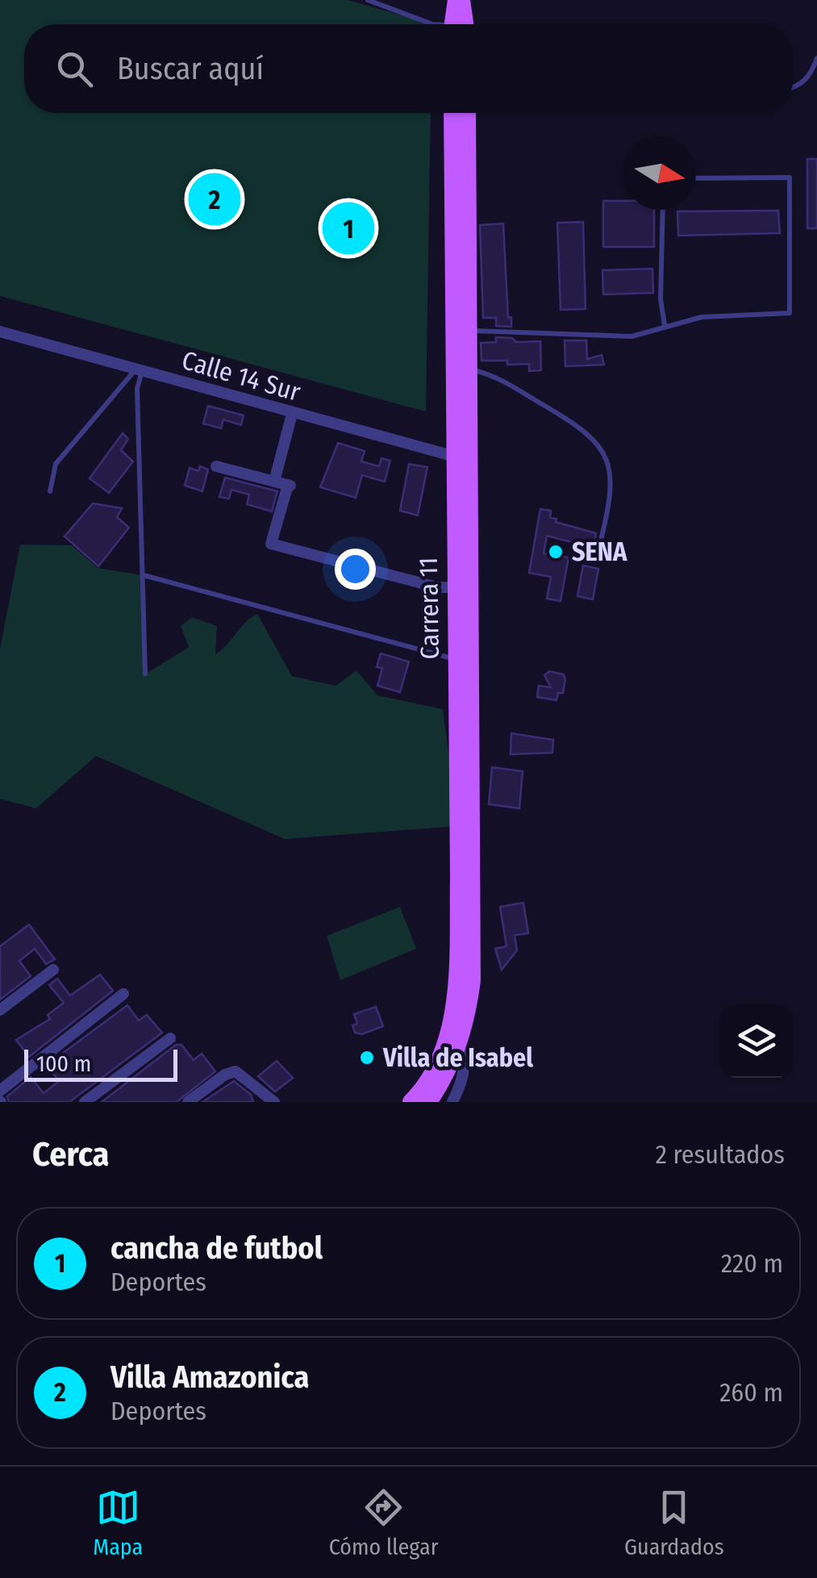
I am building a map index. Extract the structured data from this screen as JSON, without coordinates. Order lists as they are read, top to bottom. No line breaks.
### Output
{"streets":{"main road":["Carrera 11"],"street":["Calle 14 Sur"]},"crossings":[["Calle 14 Sur","Carrera 11"]],"places":["SENA","Villa de Isabel"],"scale_bar":"100 m","north":"right","page":{"search":"Buscar aquí","pins":["2","1"],"scale":"100 m","heading":["Cerca","2 resultados"],"list":[{"mark":"1","name":"cancha de futbol","note":"Deportes","value":"220 m"},{"mark":"2","name":"Villa Amazonica","note":"Deportes","value":"260 m"}],"nav":["Mapa","Cómo llegar","Guardados"]}}
